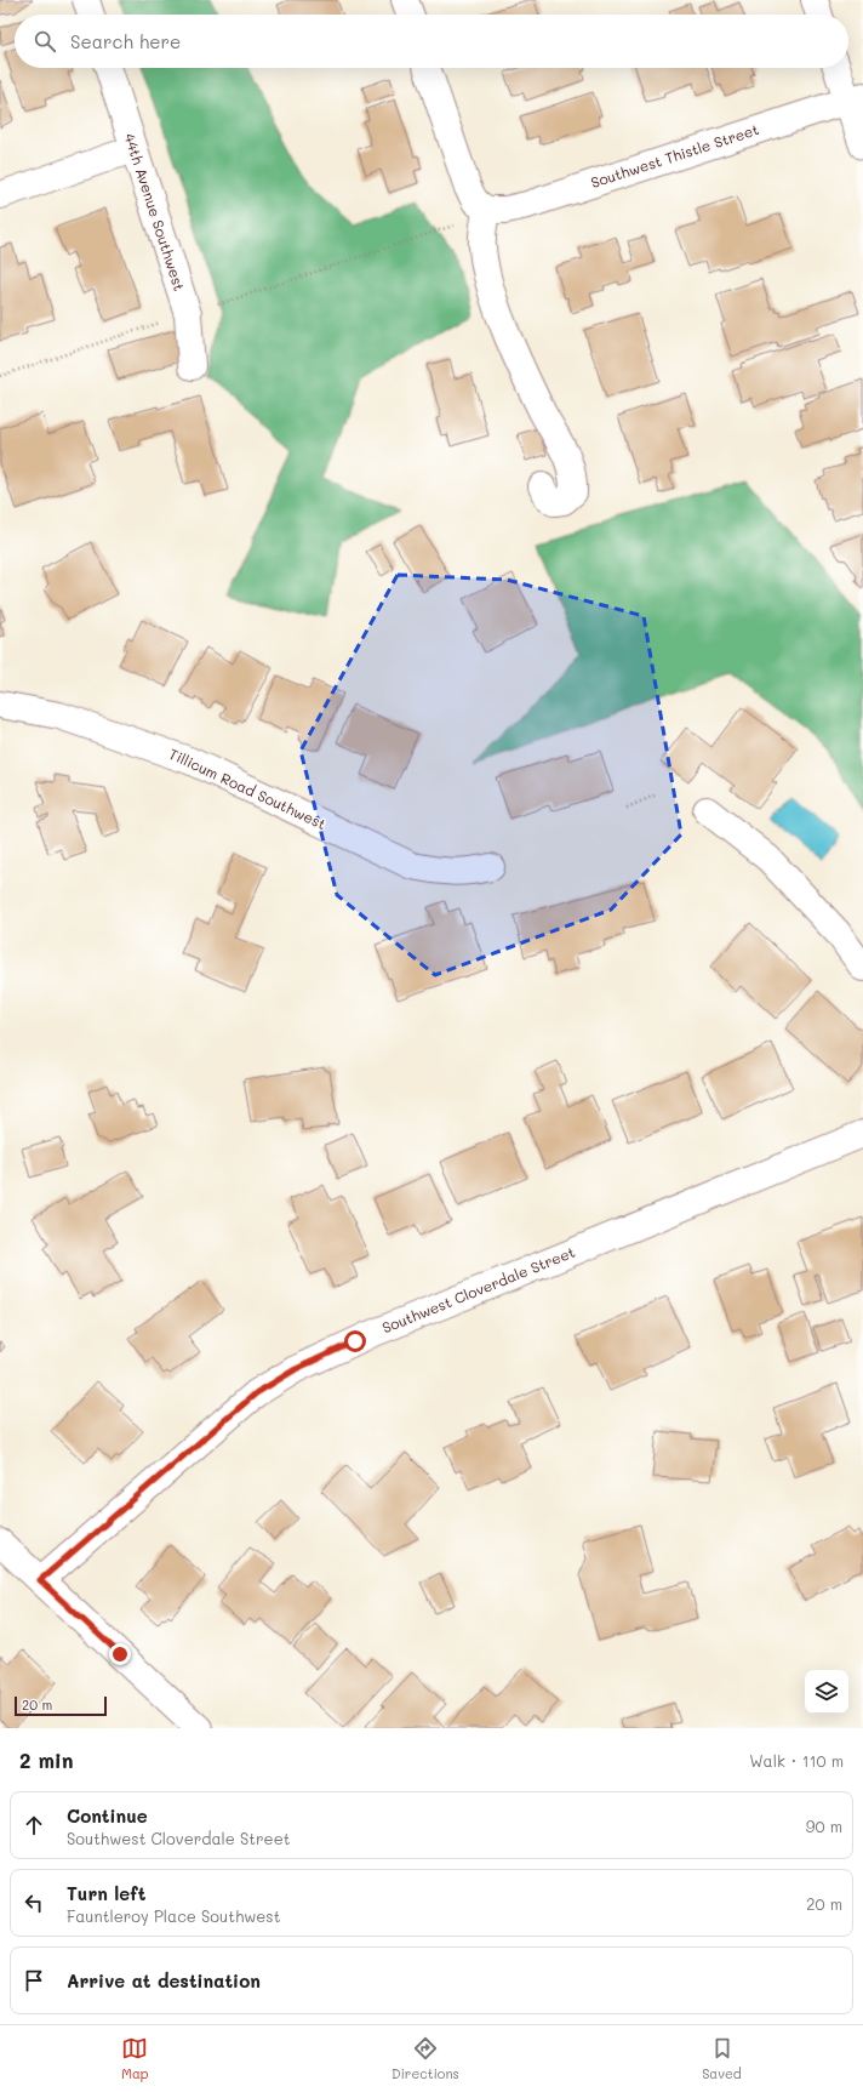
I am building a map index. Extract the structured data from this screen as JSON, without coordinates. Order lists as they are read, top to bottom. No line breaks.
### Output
{"streets":{"street":["Southwest Thistle Street","44th Avenue Southwest","Tillicum Road Southwest","Southwest Cloverdale Street"]},"scale_bar":"20 m","page":{"search":"Search here","scale":"20 m","heading":["2 min","Walk · 110 m"],"list":[["Continue","Southwest Cloverdale Street","90 m"],["Turn left","Fauntleroy Place Southwest","20 m"],"Arrive at destination"],"nav":["Map","Directions","Saved"]}}
